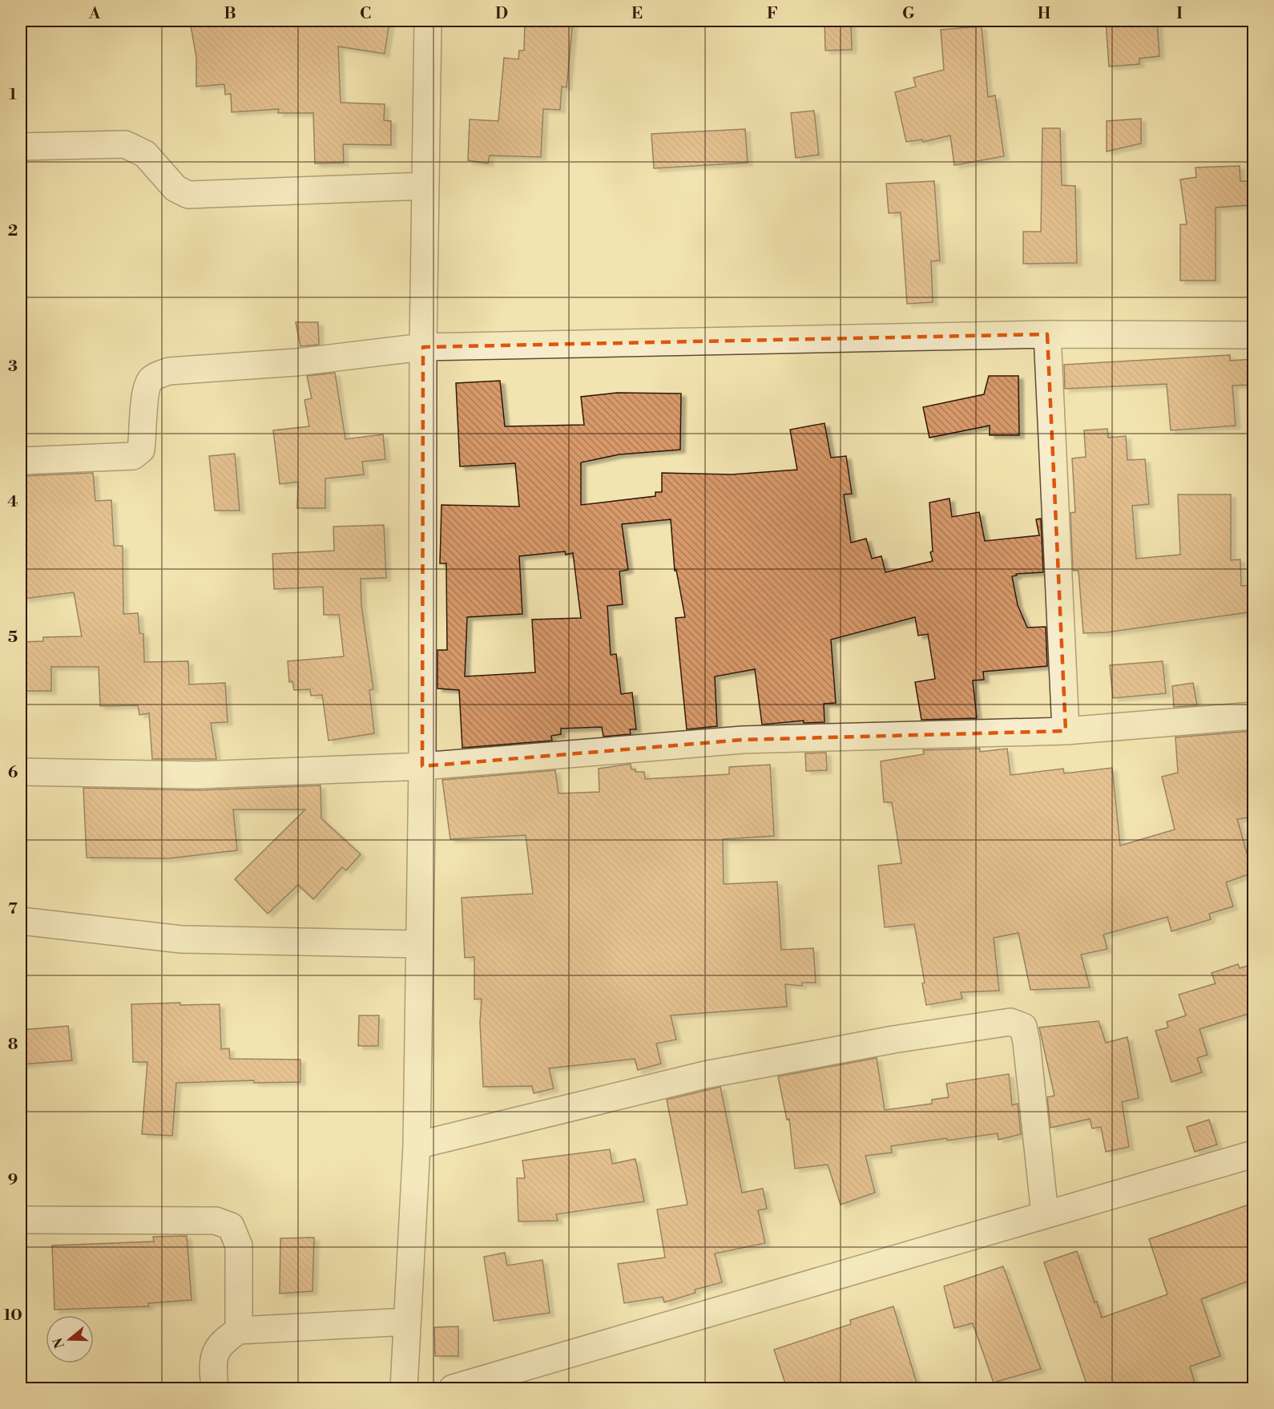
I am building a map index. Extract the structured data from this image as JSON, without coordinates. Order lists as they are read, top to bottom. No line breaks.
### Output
{"north":"left","grid":{"columns":["A","B","C","D","E","F","G","H","I"],"rows":["1","2","3","4","5","6","7","8","9","10"]}}
